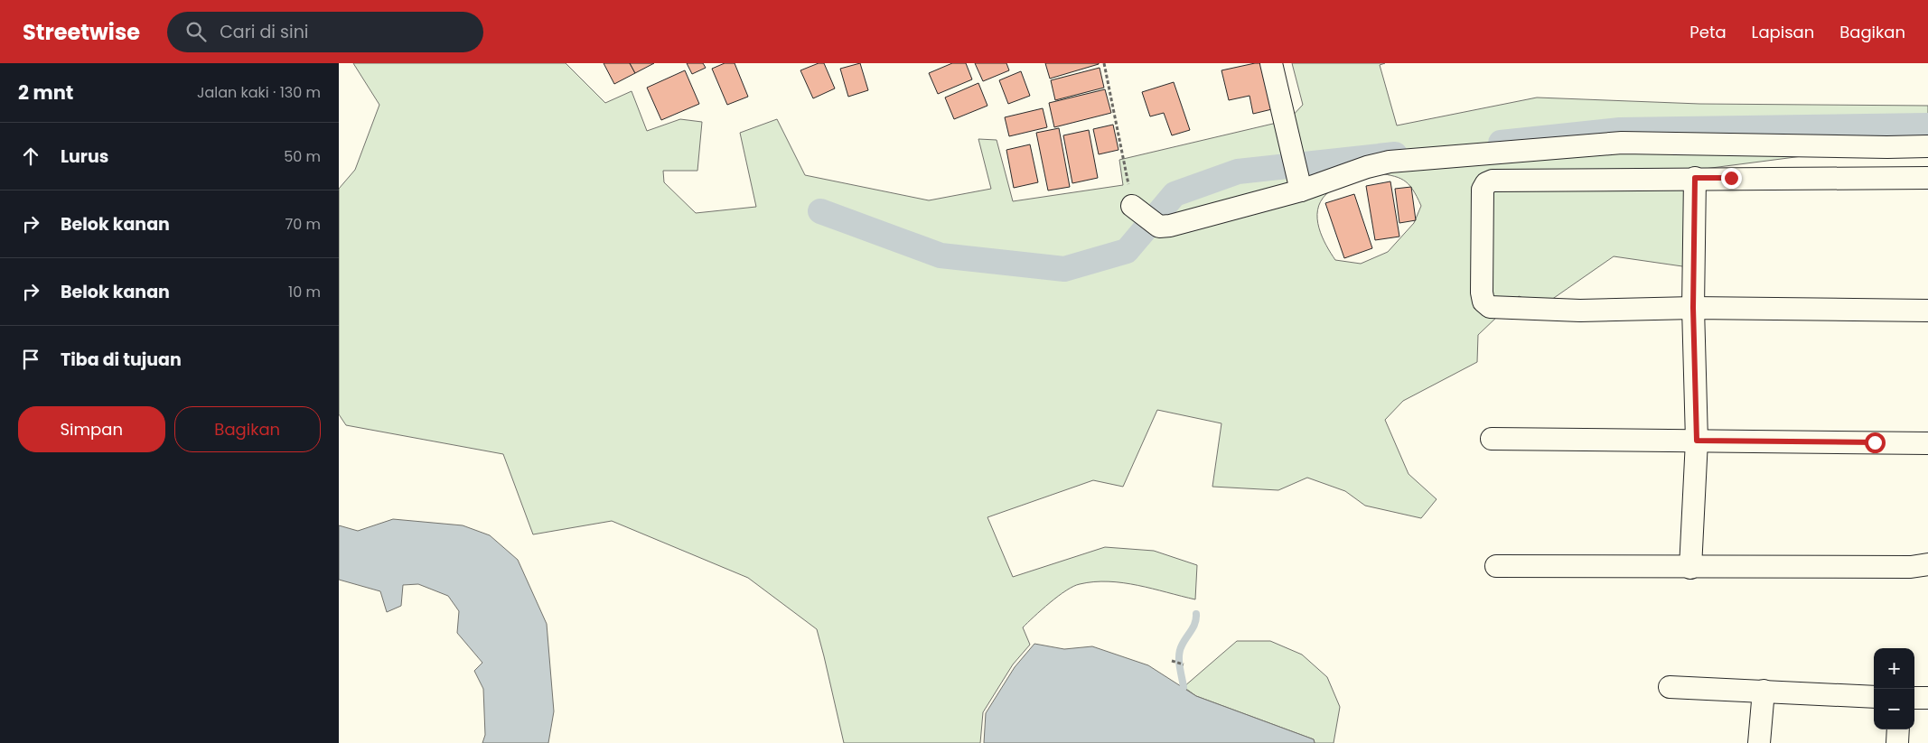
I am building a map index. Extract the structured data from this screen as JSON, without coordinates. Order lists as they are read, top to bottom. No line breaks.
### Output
{"page":{"header":"Streetwise","search":"Cari di sini","nav":["Peta","Lapisan","Bagikan"],"heading":["2 mnt","Jalan kaki · 130 m"],"list":[["Lurus","50 m"],["Belok kanan","70 m"],["Belok kanan","10 m"],"Tiba di tujuan"],"buttons":["Simpan","Bagikan"],"map_buttons":["+","−"]}}
